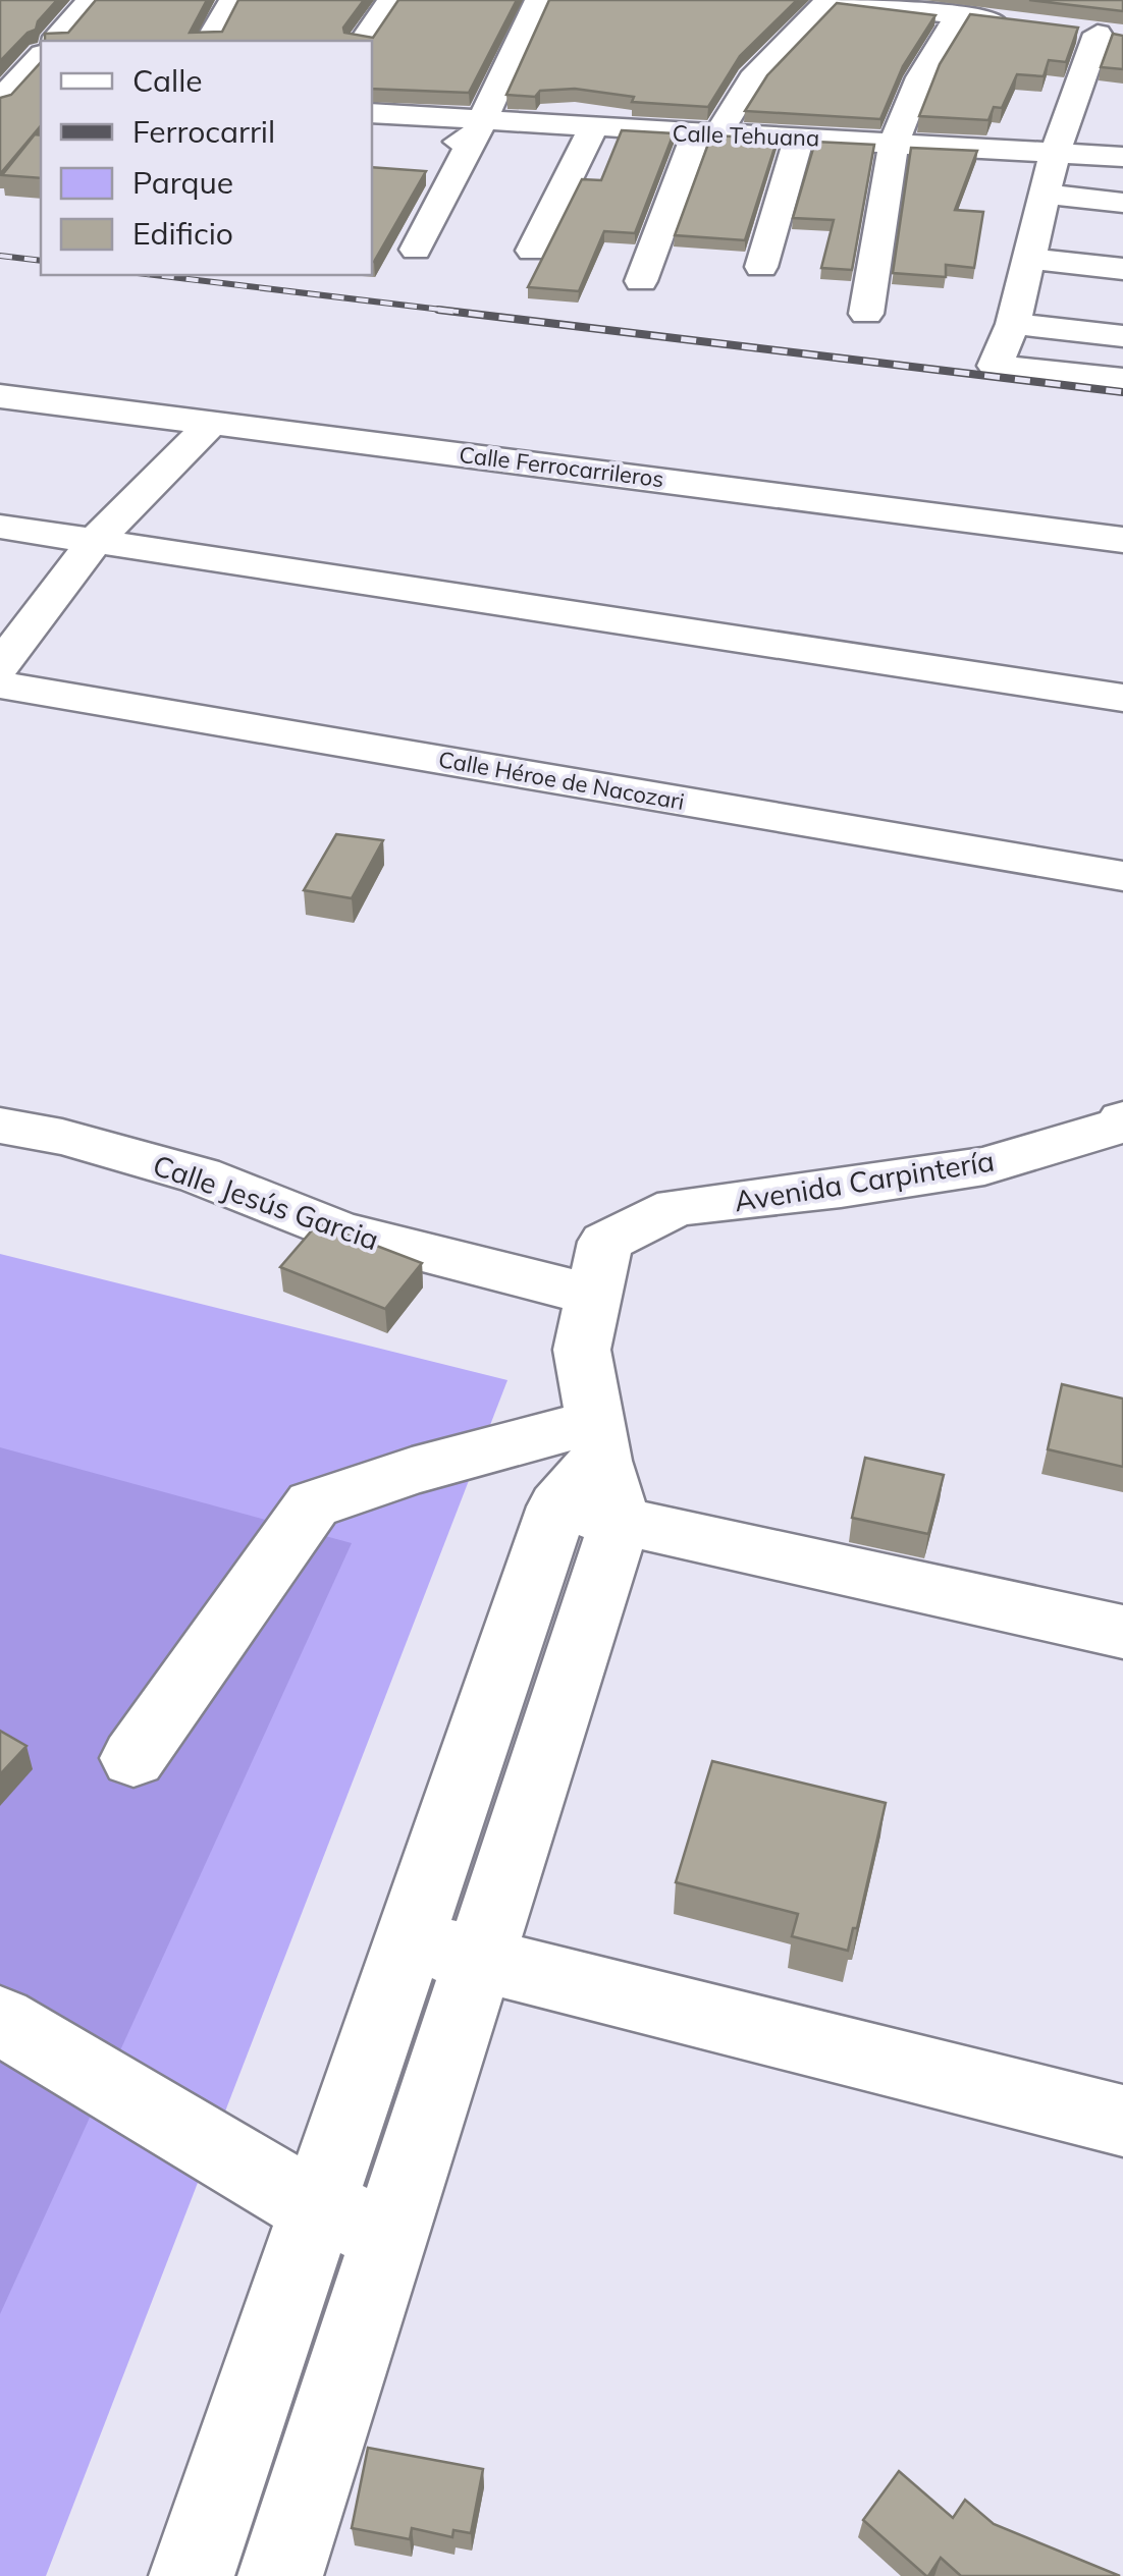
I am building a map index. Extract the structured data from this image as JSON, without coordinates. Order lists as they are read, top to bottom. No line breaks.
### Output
{"streets":{"street":["Calle Tehuana","Calle Ferrocarrileros","Calle Héroe de Nacozari","Avenida Carpintería","Calle Jesús Garcia"]},"crossings":[["Avenida Carpintería","Calle Jesús Garcia"]],"legend":["Calle","Ferrocarril","Parque","Edificio"]}
